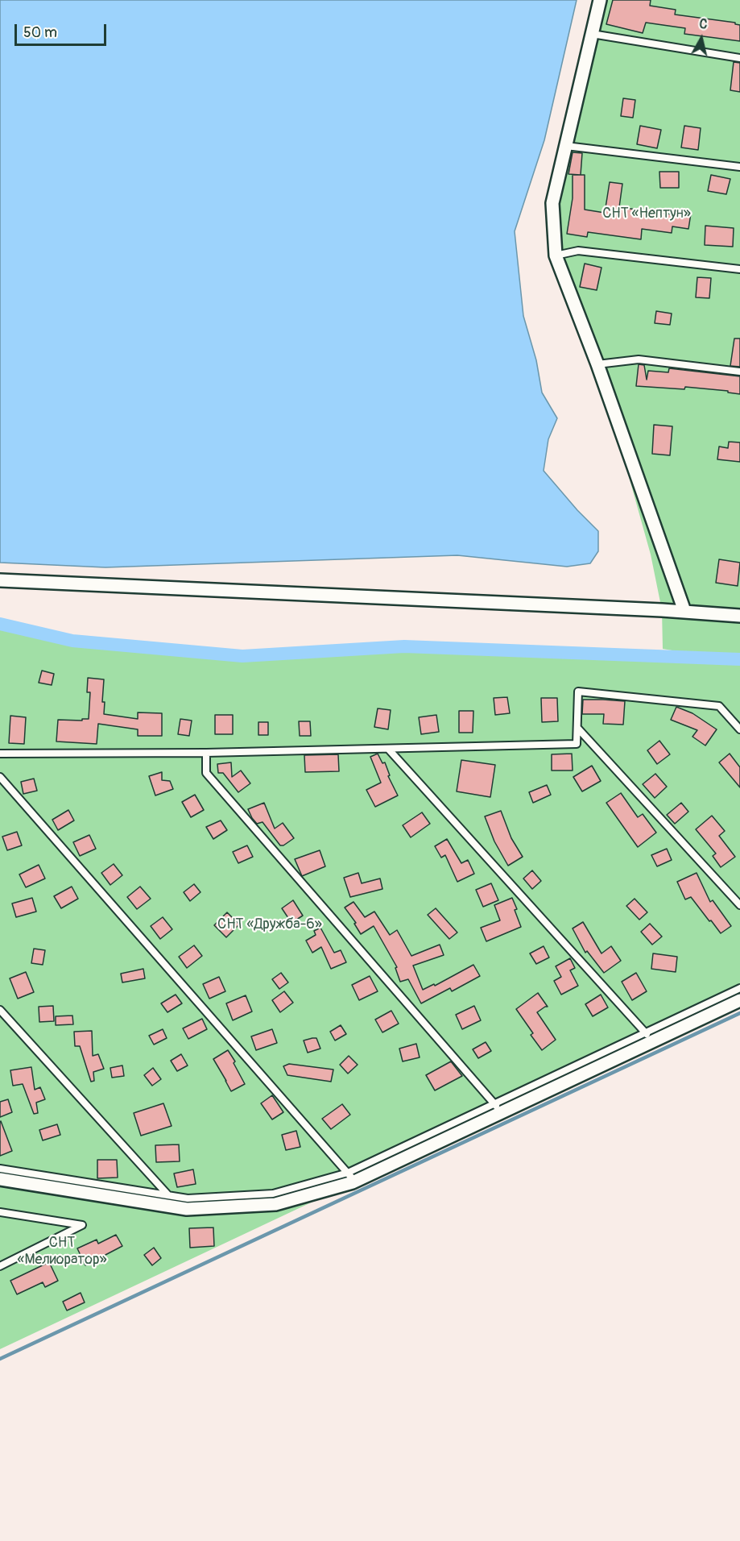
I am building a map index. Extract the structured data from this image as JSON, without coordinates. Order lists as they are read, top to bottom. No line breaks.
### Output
{"parks":["СНТ «Нептун»","СНТ «Дружба-6»","СНТ «Мелиоратор»"],"scale_bar":"50 m","north":"top"}
